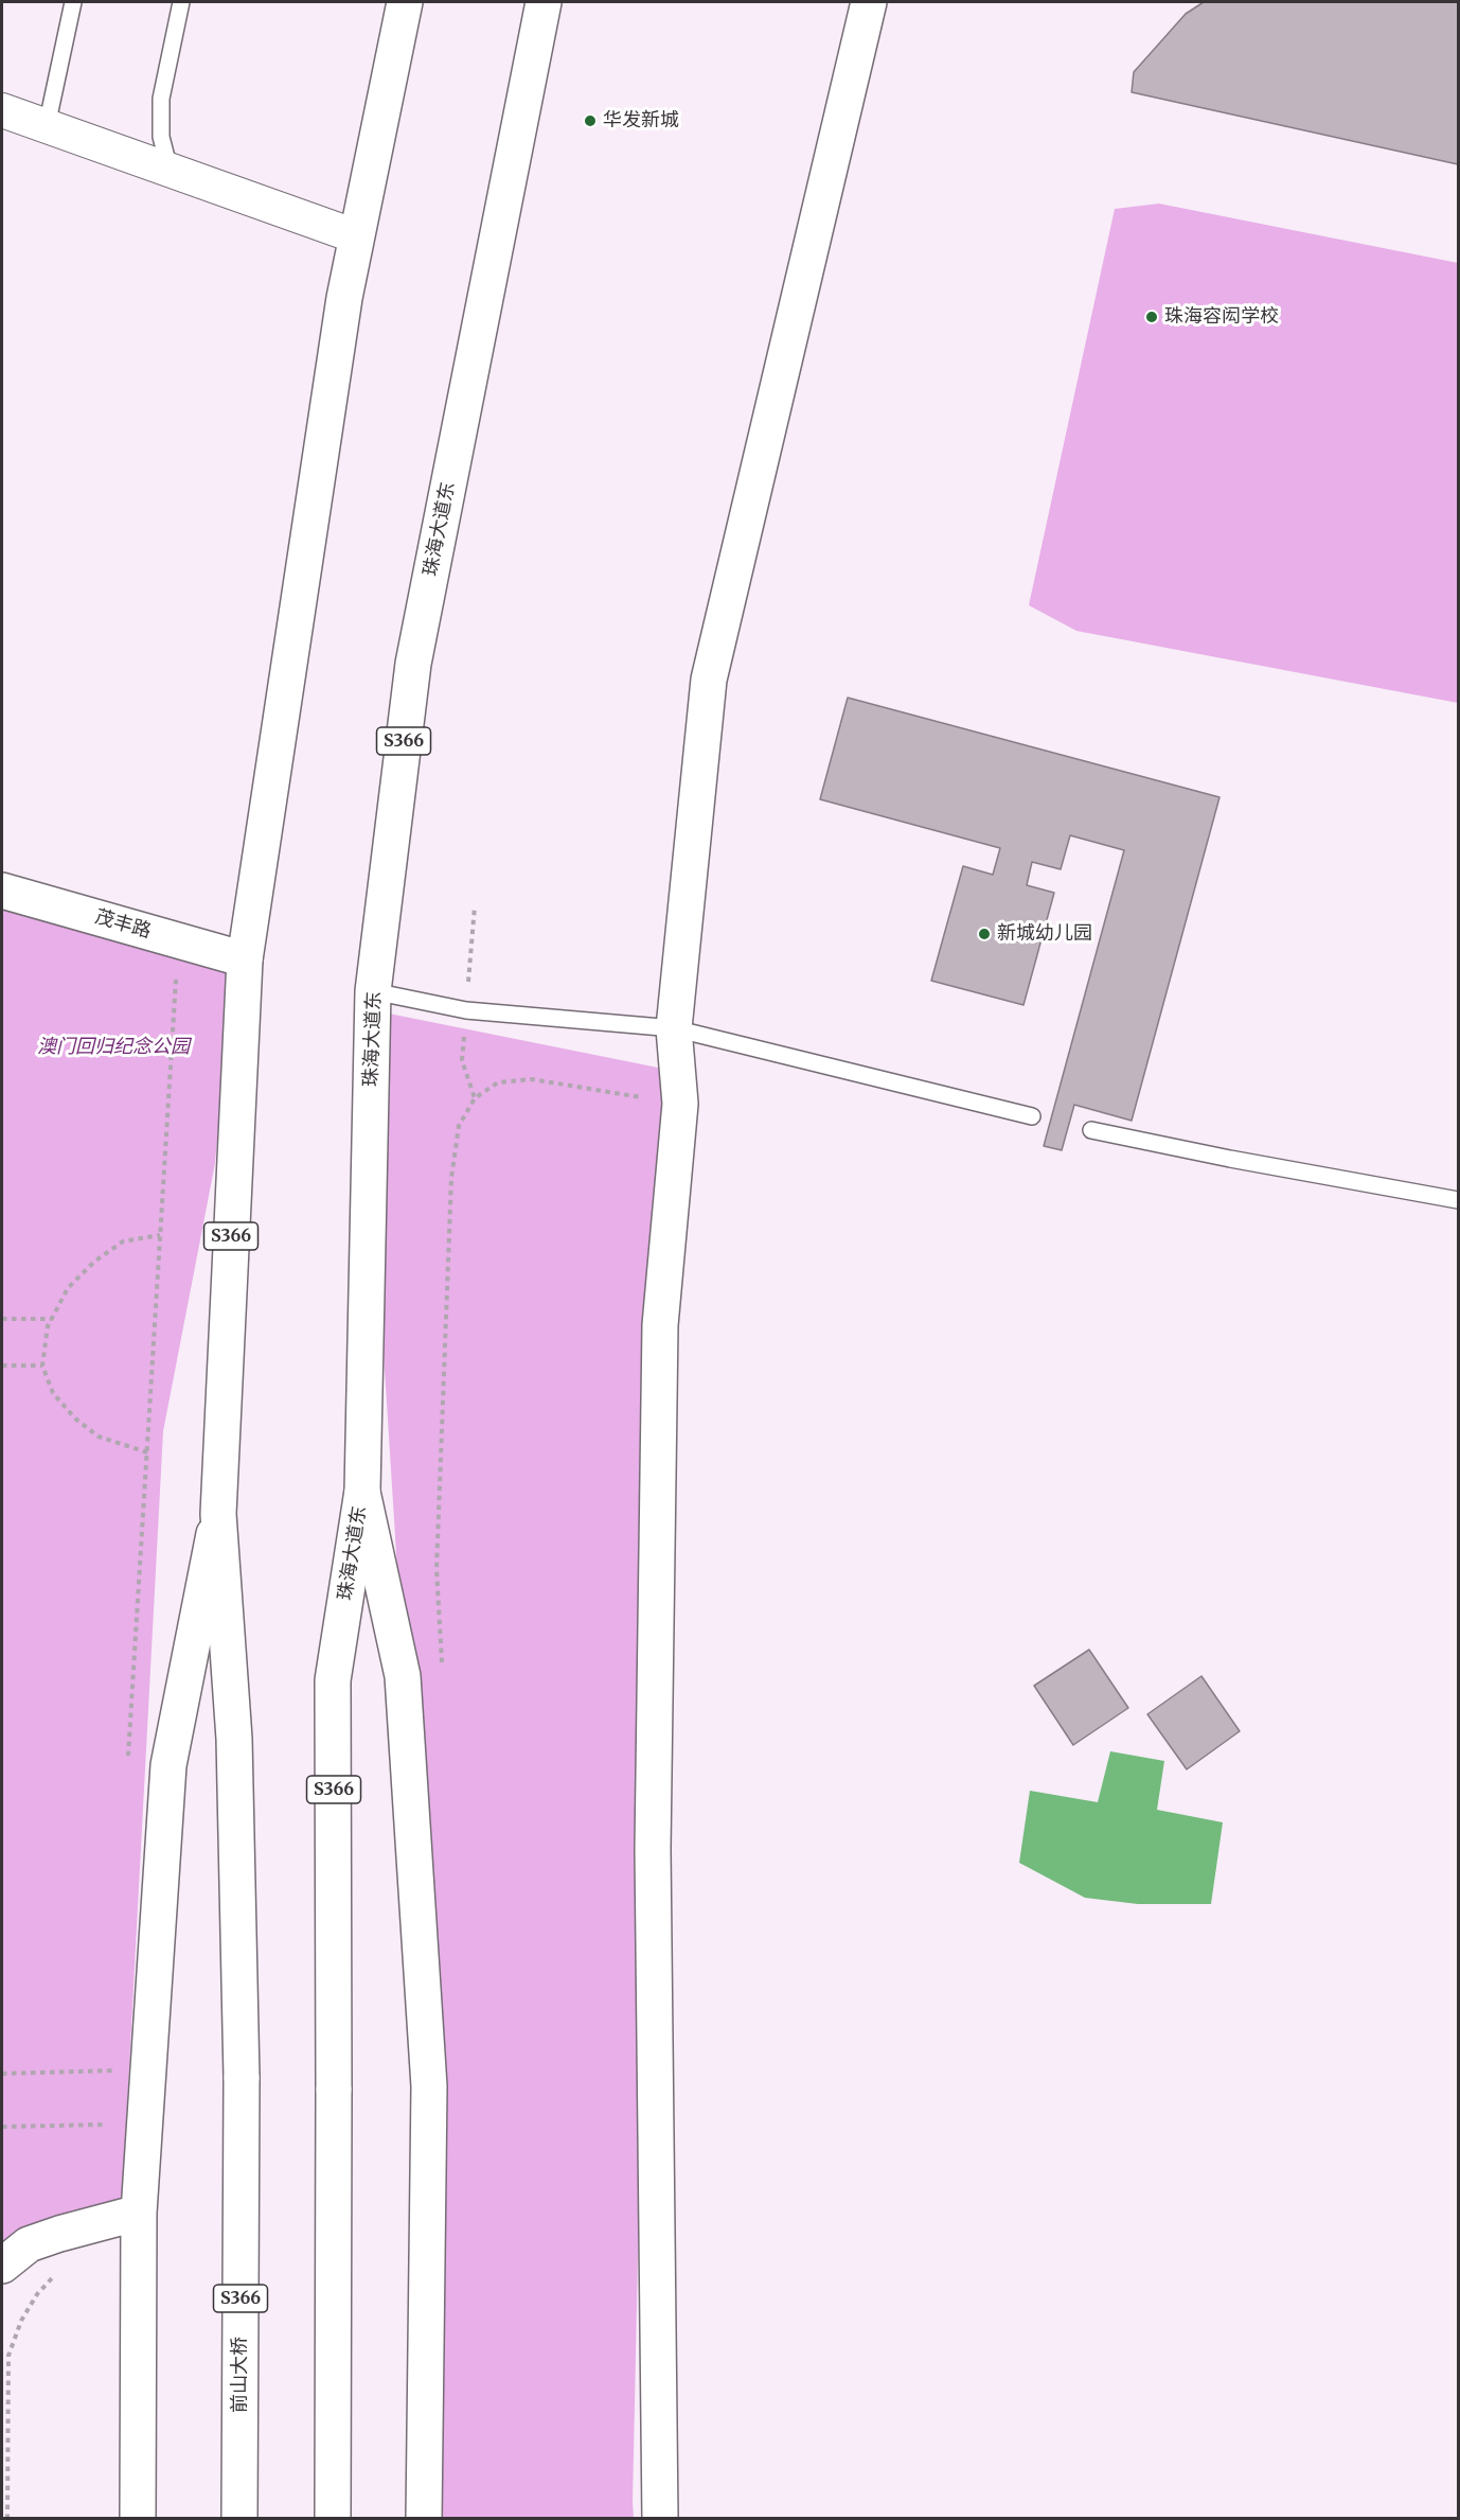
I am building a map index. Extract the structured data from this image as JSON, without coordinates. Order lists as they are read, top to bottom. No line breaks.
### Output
{"streets":{"main road":["珠海大道东","S366","茂丰路","前山大桥"]},"crossings":[["S366","茂丰路"],["S366","前山大桥"]],"parks":["澳门回归纪念公园"],"places":["华发新城","珠海容闳学校","新城幼儿园"]}
